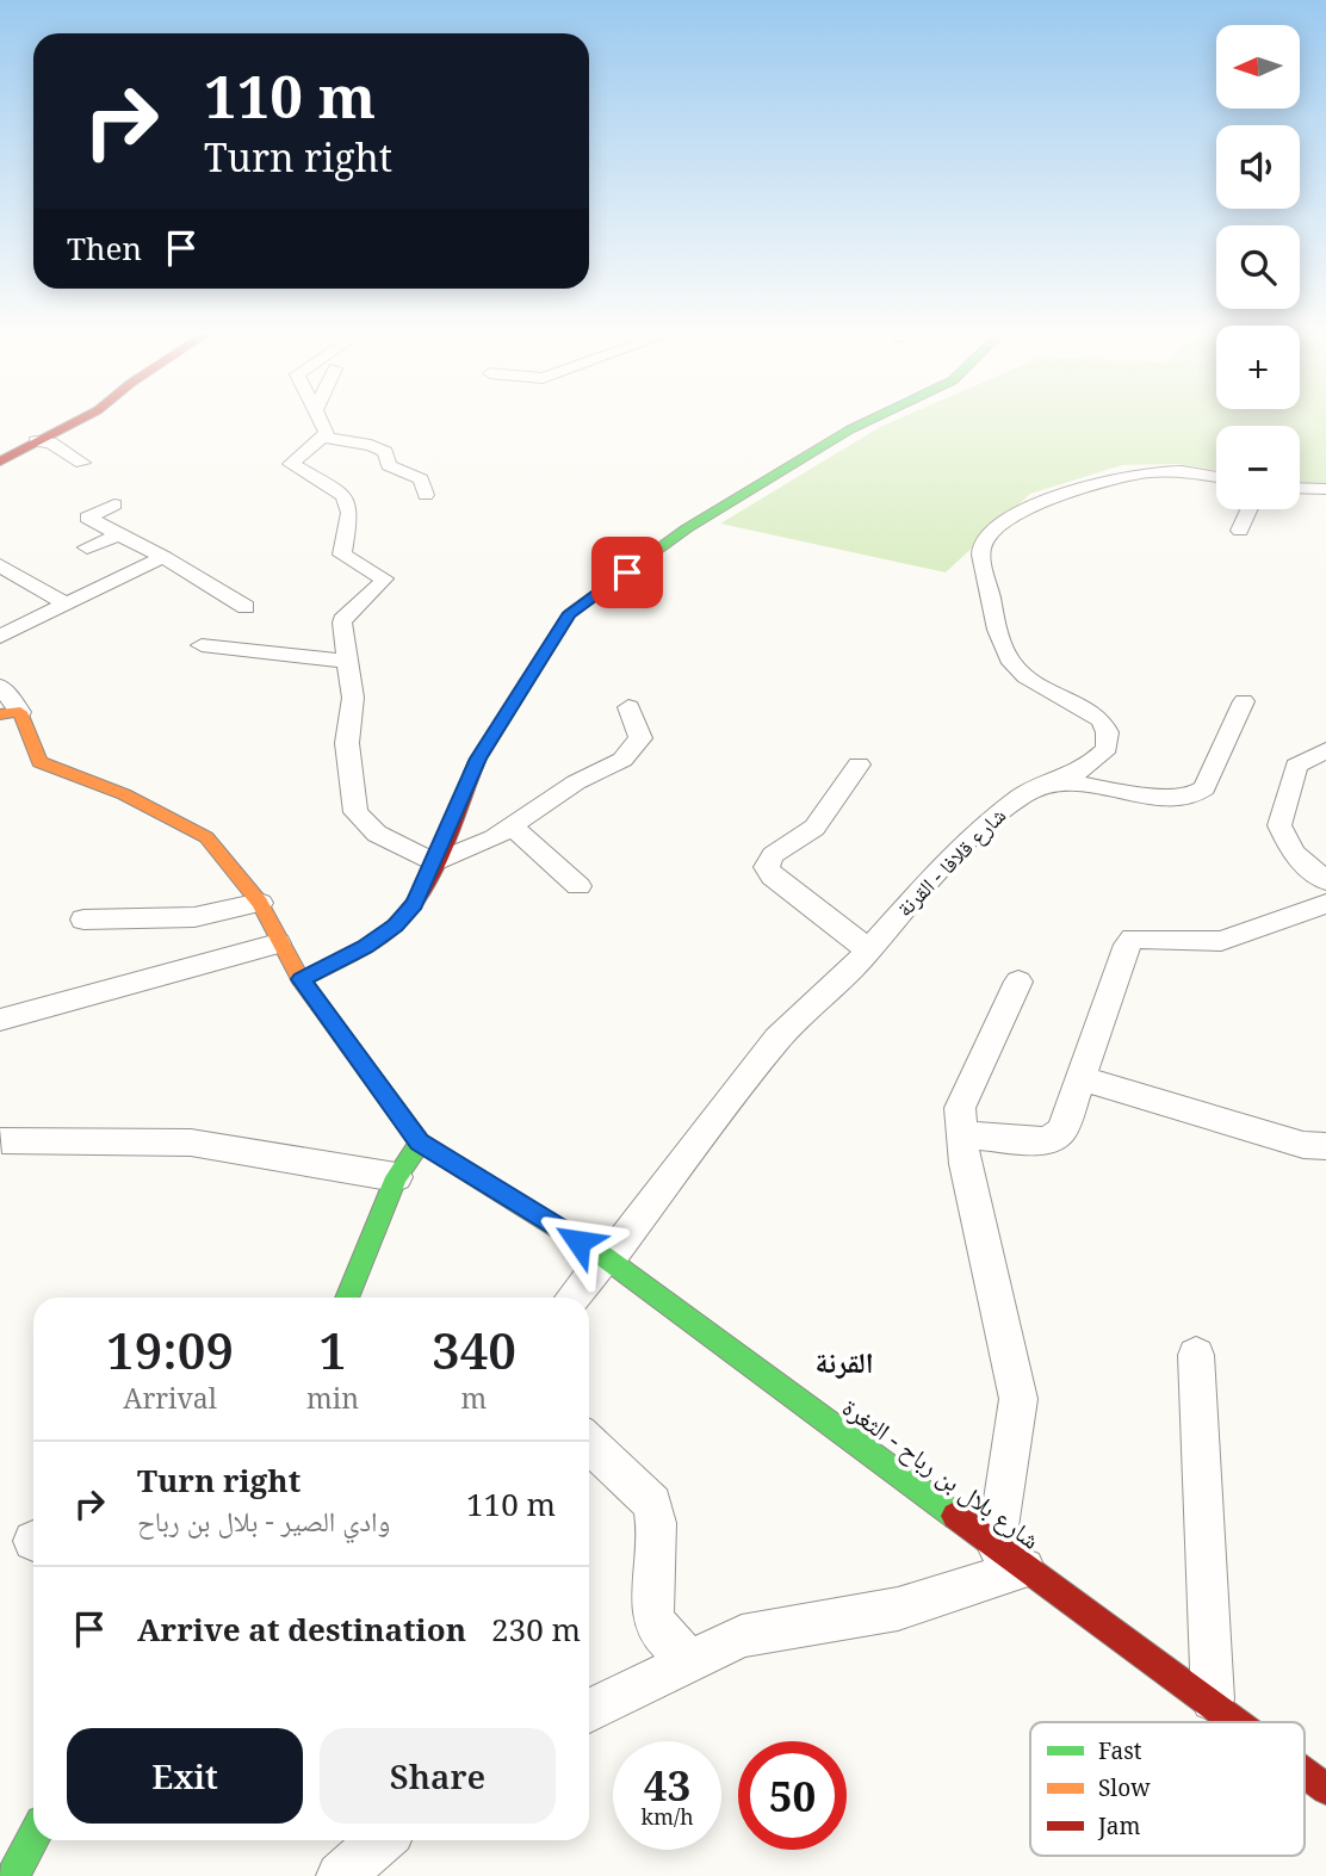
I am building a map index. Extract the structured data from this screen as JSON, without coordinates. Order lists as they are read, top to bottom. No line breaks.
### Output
{"streets":{"street":["شارع قلافا - القرنة","شارع بلال بن رباح - الثغرة"]},"crossings":[["شارع قلافا - القرنة","شارع بلال بن رباح - الثغرة"]],"districts":["القرنة"],"legend":["Fast","Slow","Jam"],"north":"left","page":{"map_buttons":["+","−"],"turn":["110 m","Turn right"],"then":"Then","eta":["19:09","Arrival","1","min","340","m"],"list":[{"name":"Turn right","note":"وادي الصير - بلال بن رباح","value":"110 m"},{"name":"Arrive at destination","value":"230 m"}],"buttons":["Exit","Share"],"speed":"43 km/h","limit":"50"}}
